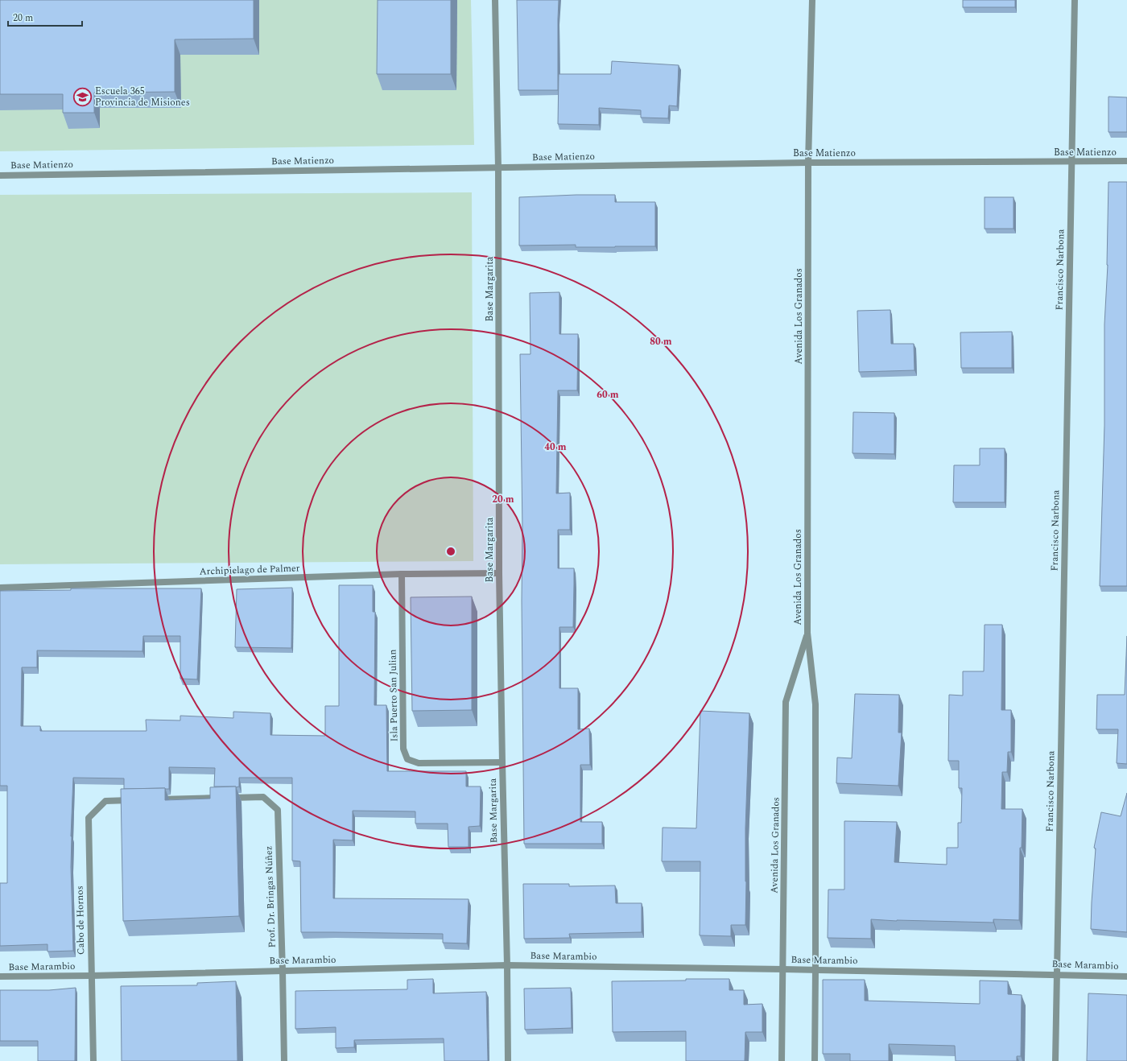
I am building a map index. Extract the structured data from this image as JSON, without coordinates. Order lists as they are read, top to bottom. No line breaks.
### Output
{"streets":{"street":["Base Matienzo","Francisco Narbona","Base Margarita","Avenida Los Granados","Archipielago de Palmer","Isla Puerto San Julian","Prof. Dr. Bringas Núñez","Cabo de Hornos","Base Marambio"]},"crossings":[["Base Matienzo","Francisco Narbona"],["Base Matienzo","Base Margarita"],["Base Matienzo","Avenida Los Granados"],["Francisco Narbona","Base Marambio"],["Base Margarita","Archipielago de Palmer"],["Base Margarita","Isla Puerto San Julian"],["Base Margarita","Base Marambio"],["Avenida Los Granados","Base Marambio"],["Archipielago de Palmer","Isla Puerto San Julian"],["Prof. Dr. Bringas Núñez","Base Marambio"],["Cabo de Hornos","Base Marambio"]],"places":{"school or university":["Escuela 365 Provincia de Misiones"]},"scale_bar":"20 m","rings":["80 m","60 m","40 m","20 m"]}
